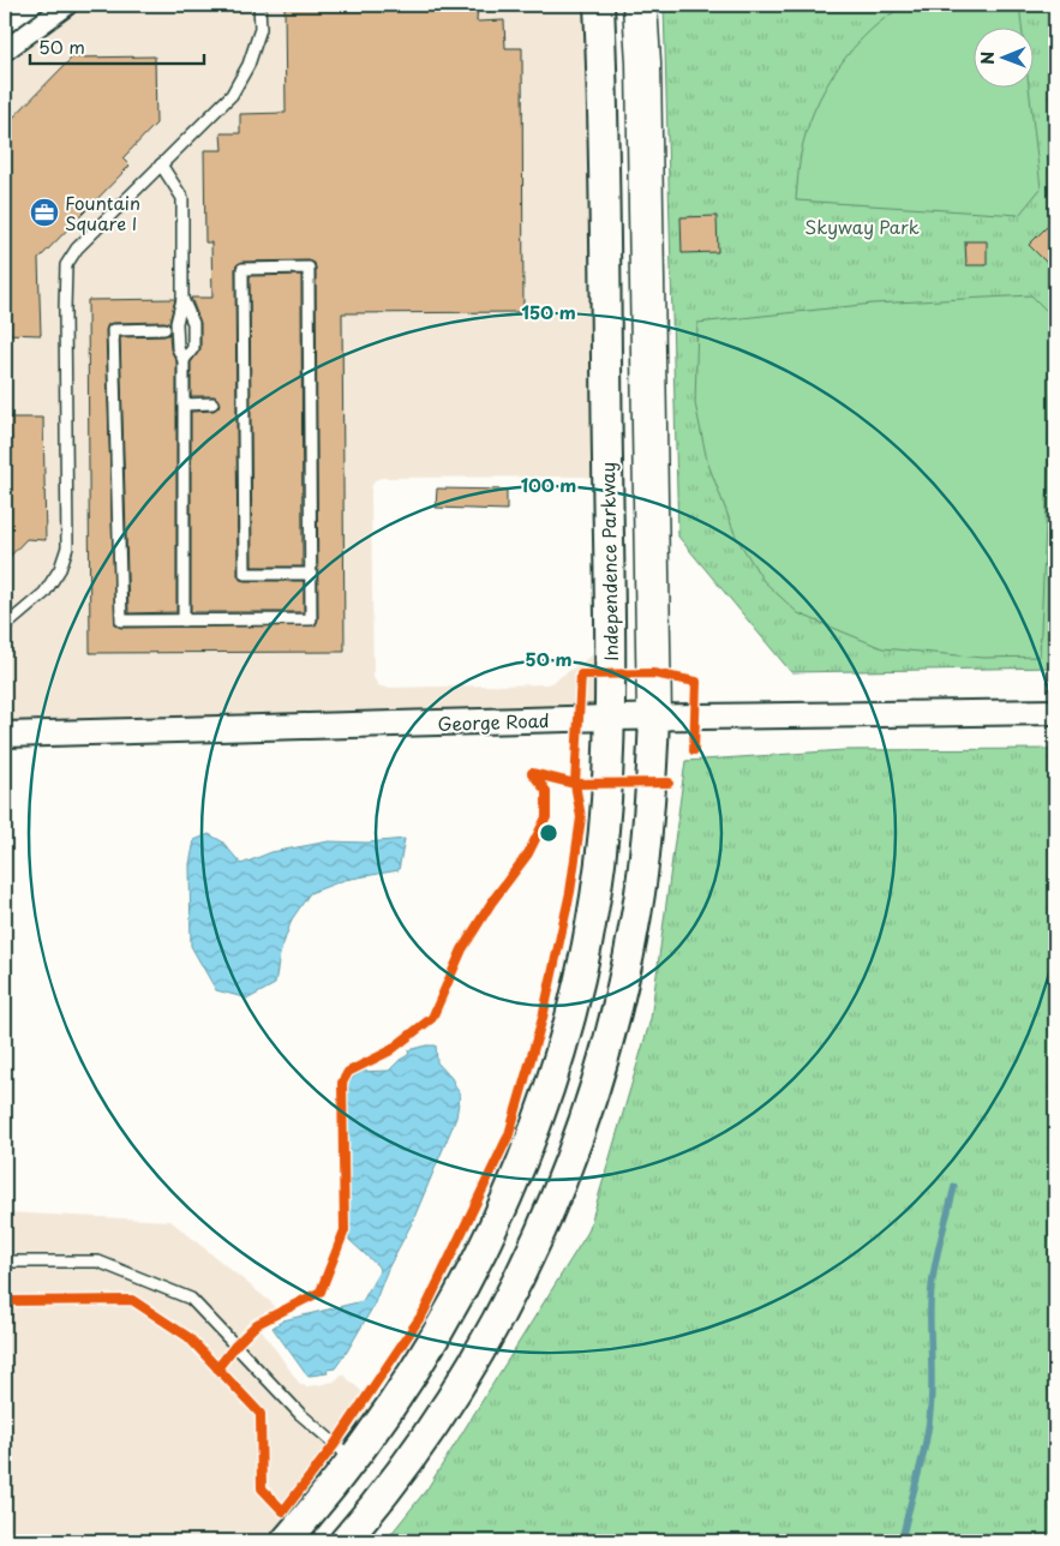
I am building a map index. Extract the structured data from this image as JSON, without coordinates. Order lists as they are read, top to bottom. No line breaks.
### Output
{"streets":{"main road":["Independence Parkway"],"street":["George Road"]},"crossings":[["Independence Parkway","George Road"]],"parks":["Skyway Park"],"places":{"office":["Fountain Square I"]},"scale_bar":"50 m","north":"left","rings":["150 m","100 m","50 m"]}
